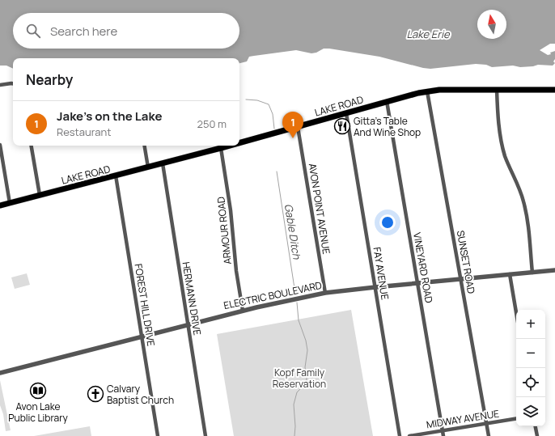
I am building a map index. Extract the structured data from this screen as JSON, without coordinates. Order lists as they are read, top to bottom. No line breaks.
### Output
{"streets":{"main road":["LAKE ROAD"],"street":["AVON POINT AVENUE","ARMOUR ROAD","SUNSET ROAD","VINEYARD ROAD","FAY AVENUE","ELECTRIC BOULEVARD","HERMANN DRIVE","FOREST HILL DRIVE","MIDWAY AVENUE"]},"crossings":[["LAKE ROAD","AVON POINT AVENUE"],["LAKE ROAD","ARMOUR ROAD"],["LAKE ROAD","SUNSET ROAD"],["LAKE ROAD","VINEYARD ROAD"],["LAKE ROAD","FAY AVENUE"],["LAKE ROAD","HERMANN DRIVE"],["LAKE ROAD","FOREST HILL DRIVE"],["AVON POINT AVENUE","ELECTRIC BOULEVARD"],["ARMOUR ROAD","ELECTRIC BOULEVARD"],["SUNSET ROAD","ELECTRIC BOULEVARD"],["SUNSET ROAD","MIDWAY AVENUE"],["VINEYARD ROAD","ELECTRIC BOULEVARD"],["VINEYARD ROAD","MIDWAY AVENUE"],["FAY AVENUE","ELECTRIC BOULEVARD"],["ELECTRIC BOULEVARD","HERMANN DRIVE"],["ELECTRIC BOULEVARD","FOREST HILL DRIVE"]],"water":["Lake Erie","Gable Ditch"],"parks":["Kopf Family Reservation"],"places":{"restaurant":["Gitta's Table And Wine Shop"],"library":["Avon Lake Public Library"],"church":["Calvary Baptist Church"]},"north":"top","page":{"search":"Search here","heading":"Nearby","list":[{"mark":"1","name":"Jake's on the Lake","note":"Restaurant","value":"250 m"}],"pins":"1","map_buttons":["+","−"]}}
